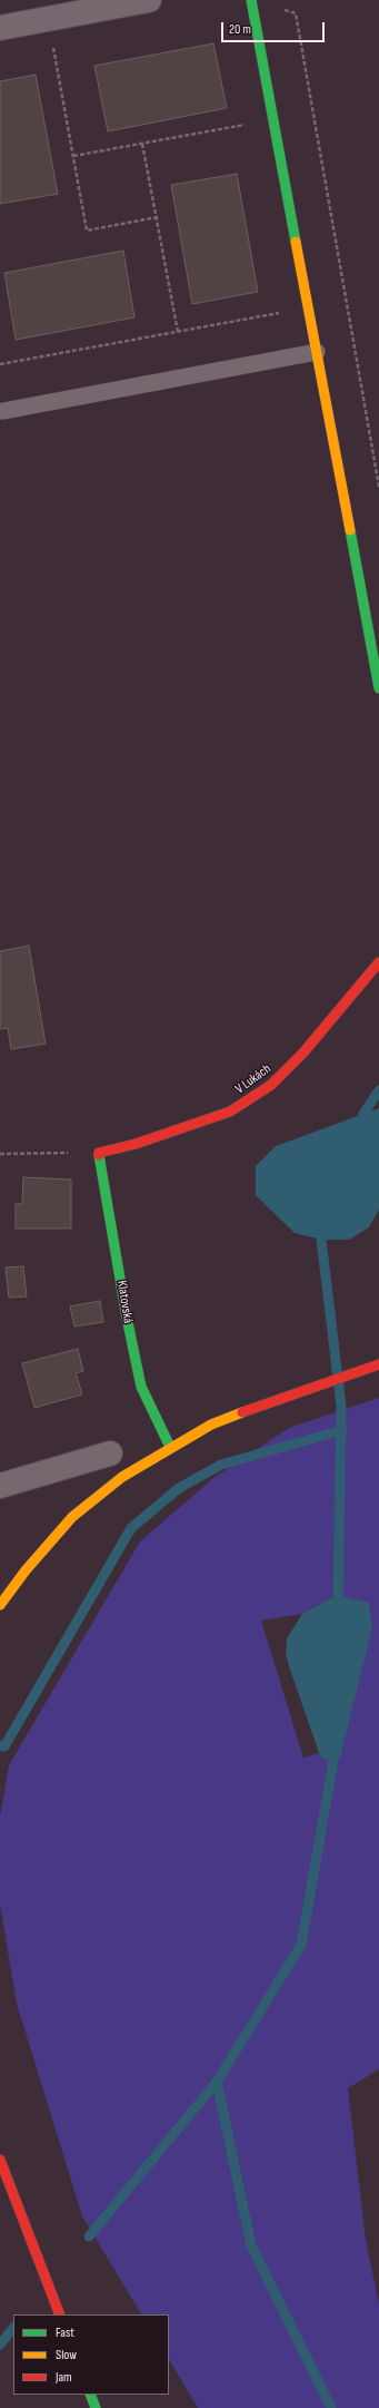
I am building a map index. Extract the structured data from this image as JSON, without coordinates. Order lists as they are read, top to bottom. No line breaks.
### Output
{"streets":{"street":["V Lukách","Klatovská"]},"crossings":[["V Lukách","Klatovská"]],"legend":["Fast","Slow","Jam"],"scale_bar":"20 m"}
